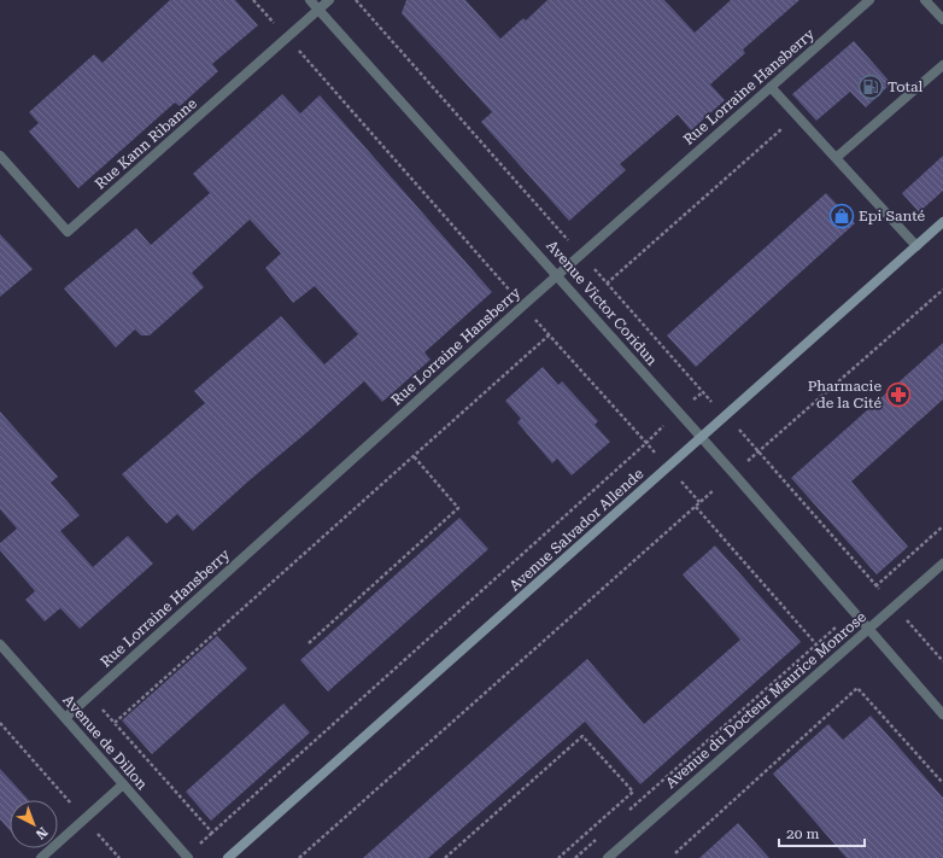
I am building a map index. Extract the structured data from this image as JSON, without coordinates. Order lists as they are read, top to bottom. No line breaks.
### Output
{"streets":{"main road":["Avenue Salvador Allende"],"street":["Rue Lorraine Hansberry","Rue Kann Ribanne","Avenue Victor Coridun","Avenue du Docteur Maurice Monrose","Avenue de Dillon"]},"crossings":[["Rue Lorraine Hansberry","Avenue Victor Coridun"],["Rue Lorraine Hansberry","Avenue de Dillon"],["Rue Kann Ribanne","Avenue Victor Coridun"],["Avenue Victor Coridun","Avenue Salvador Allende"],["Avenue Victor Coridun","Avenue du Docteur Maurice Monrose"]],"places":{"fuel station":["Total"],"shop":["Epi Santé"],"pharmacy":["Pharmacie de la Cité"]},"scale_bar":"20 m","north":"bottom right"}
